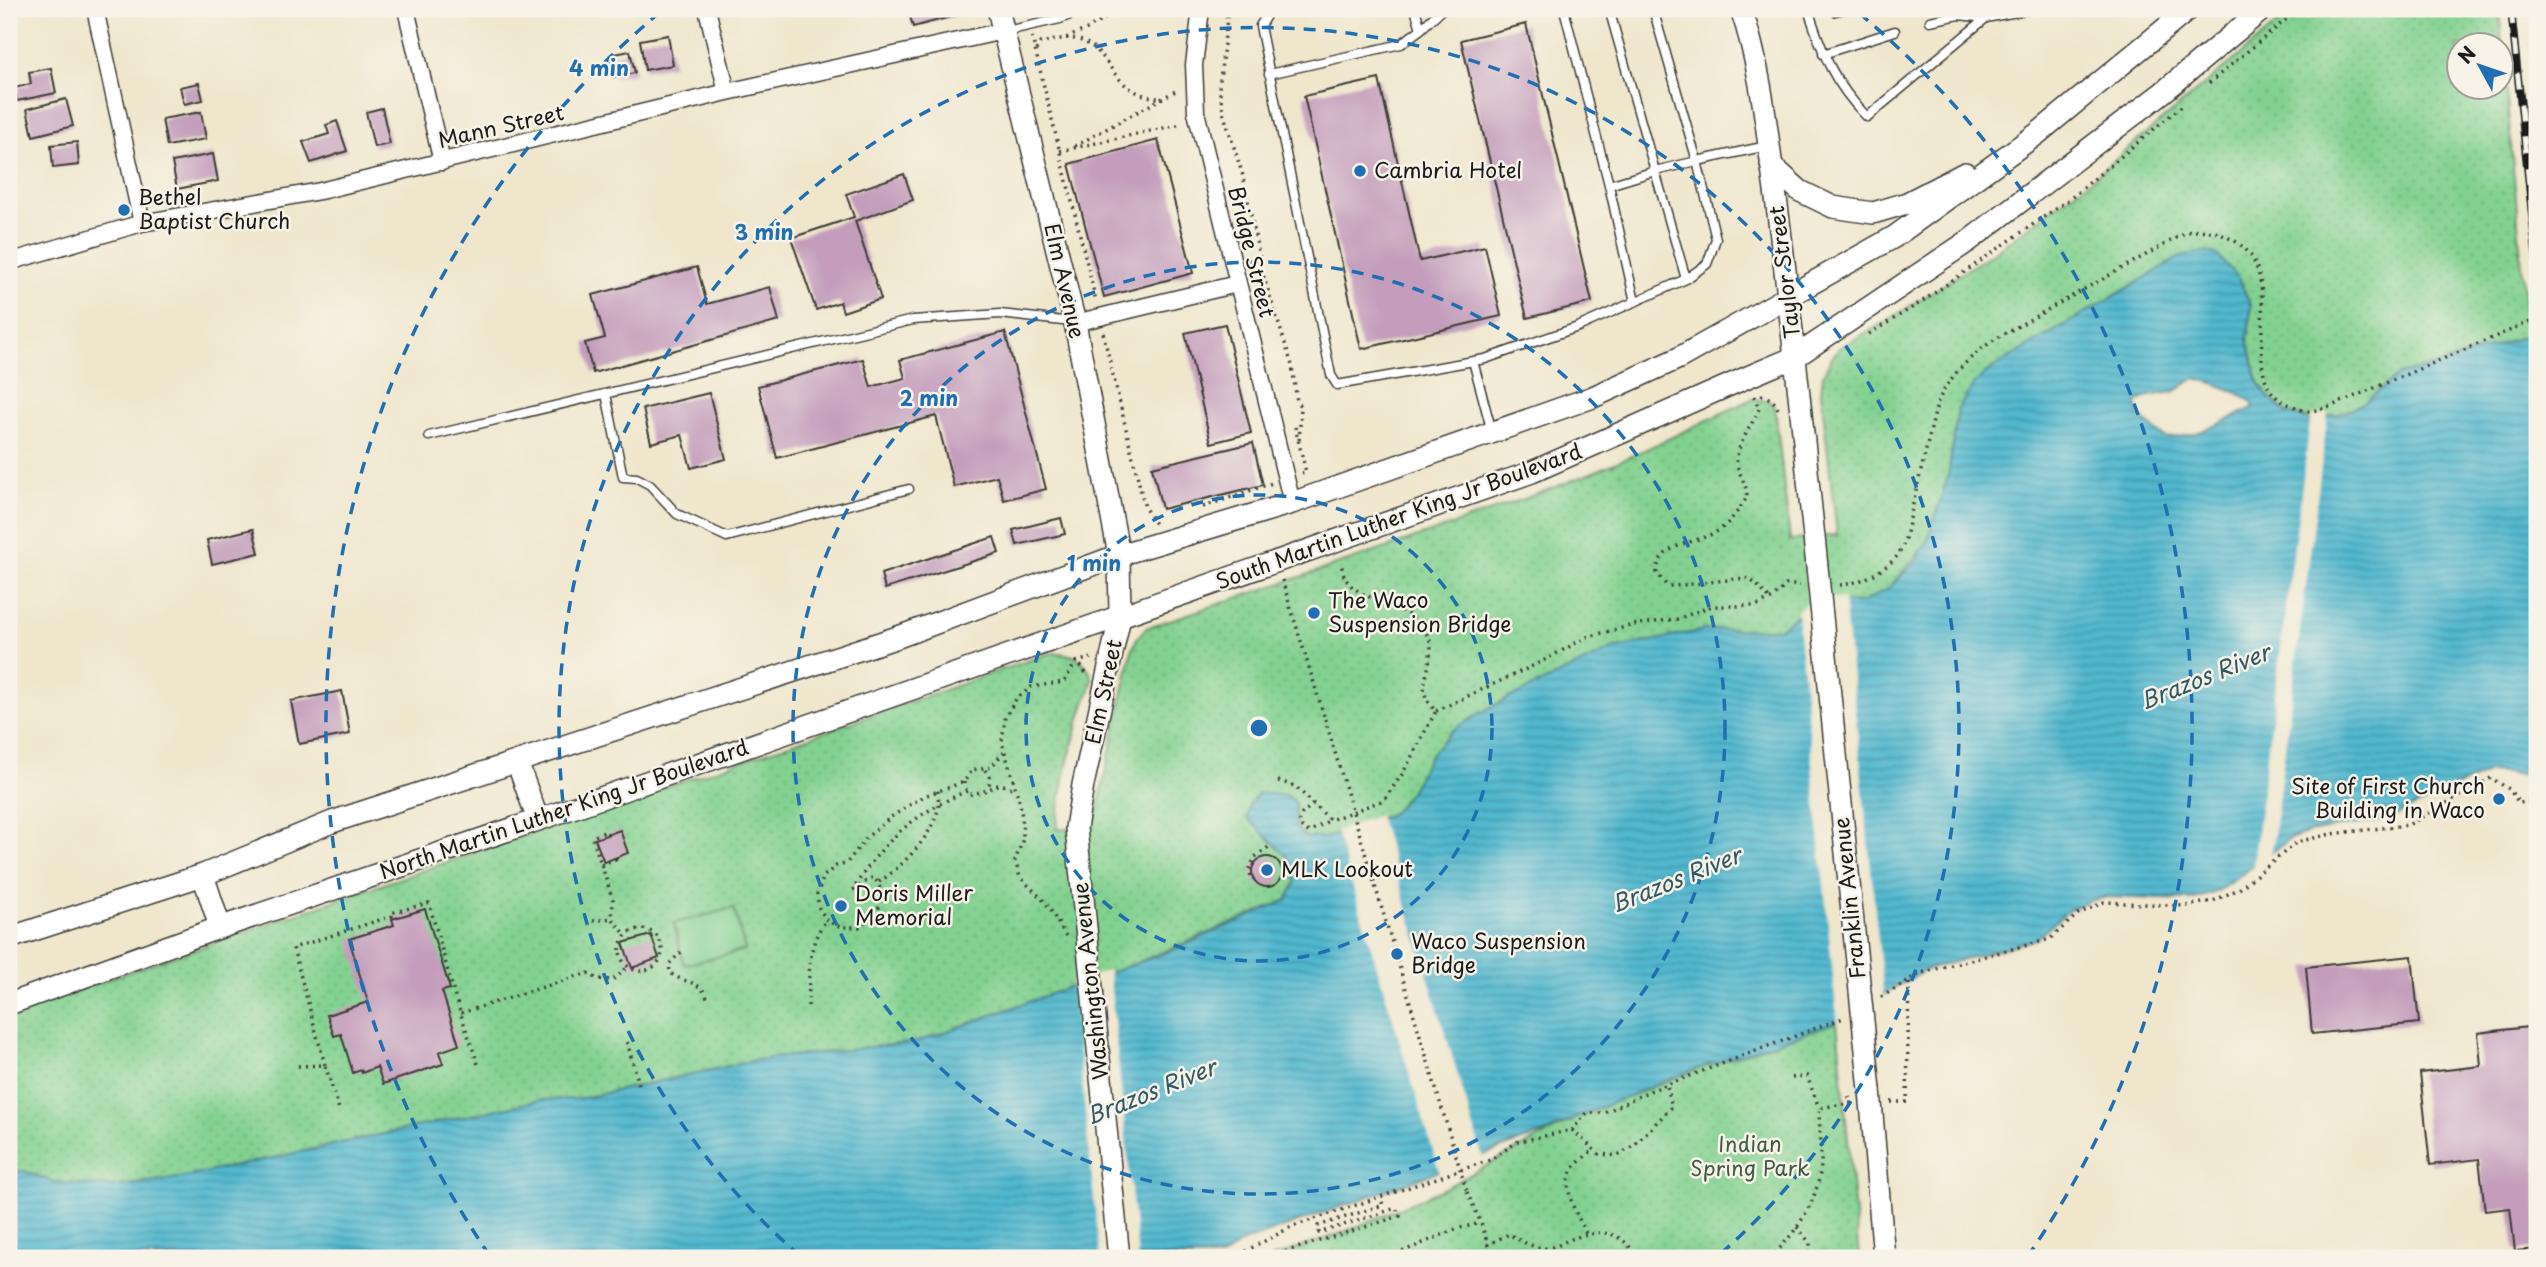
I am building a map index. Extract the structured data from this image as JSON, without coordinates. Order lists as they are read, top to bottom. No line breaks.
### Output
{"streets":{"main road":["Taylor Street","Elm Avenue","South Martin Luther King Jr Boulevard","Elm Street","North Martin Luther King Jr Boulevard","Franklin Avenue","Washington Avenue"],"street":["Mann Street","Bridge Street"]},"crossings":[["Mann Street","Elm Avenue"],["Taylor Street","South Martin Luther King Jr Boulevard"],["Taylor Street","Franklin Avenue"],["Elm Avenue","Elm Street"],["South Martin Luther King Jr Boulevard","Elm Street"],["South Martin Luther King Jr Boulevard","North Martin Luther King Jr Boulevard"],["Elm Street","North Martin Luther King Jr Boulevard"],["Elm Street","Washington Avenue"]],"water":["Brazos River"],"parks":["Indian Spring Park"],"places":["Cambria Hotel","Bethel Baptist Church","The Waco Suspension Bridge","Site of First Church Building in Waco","MLK Lookout","Doris Miller Memorial","Waco Suspension Bridge"],"north":"top left","rings":["4 min","3 min","2 min","1 min"]}
